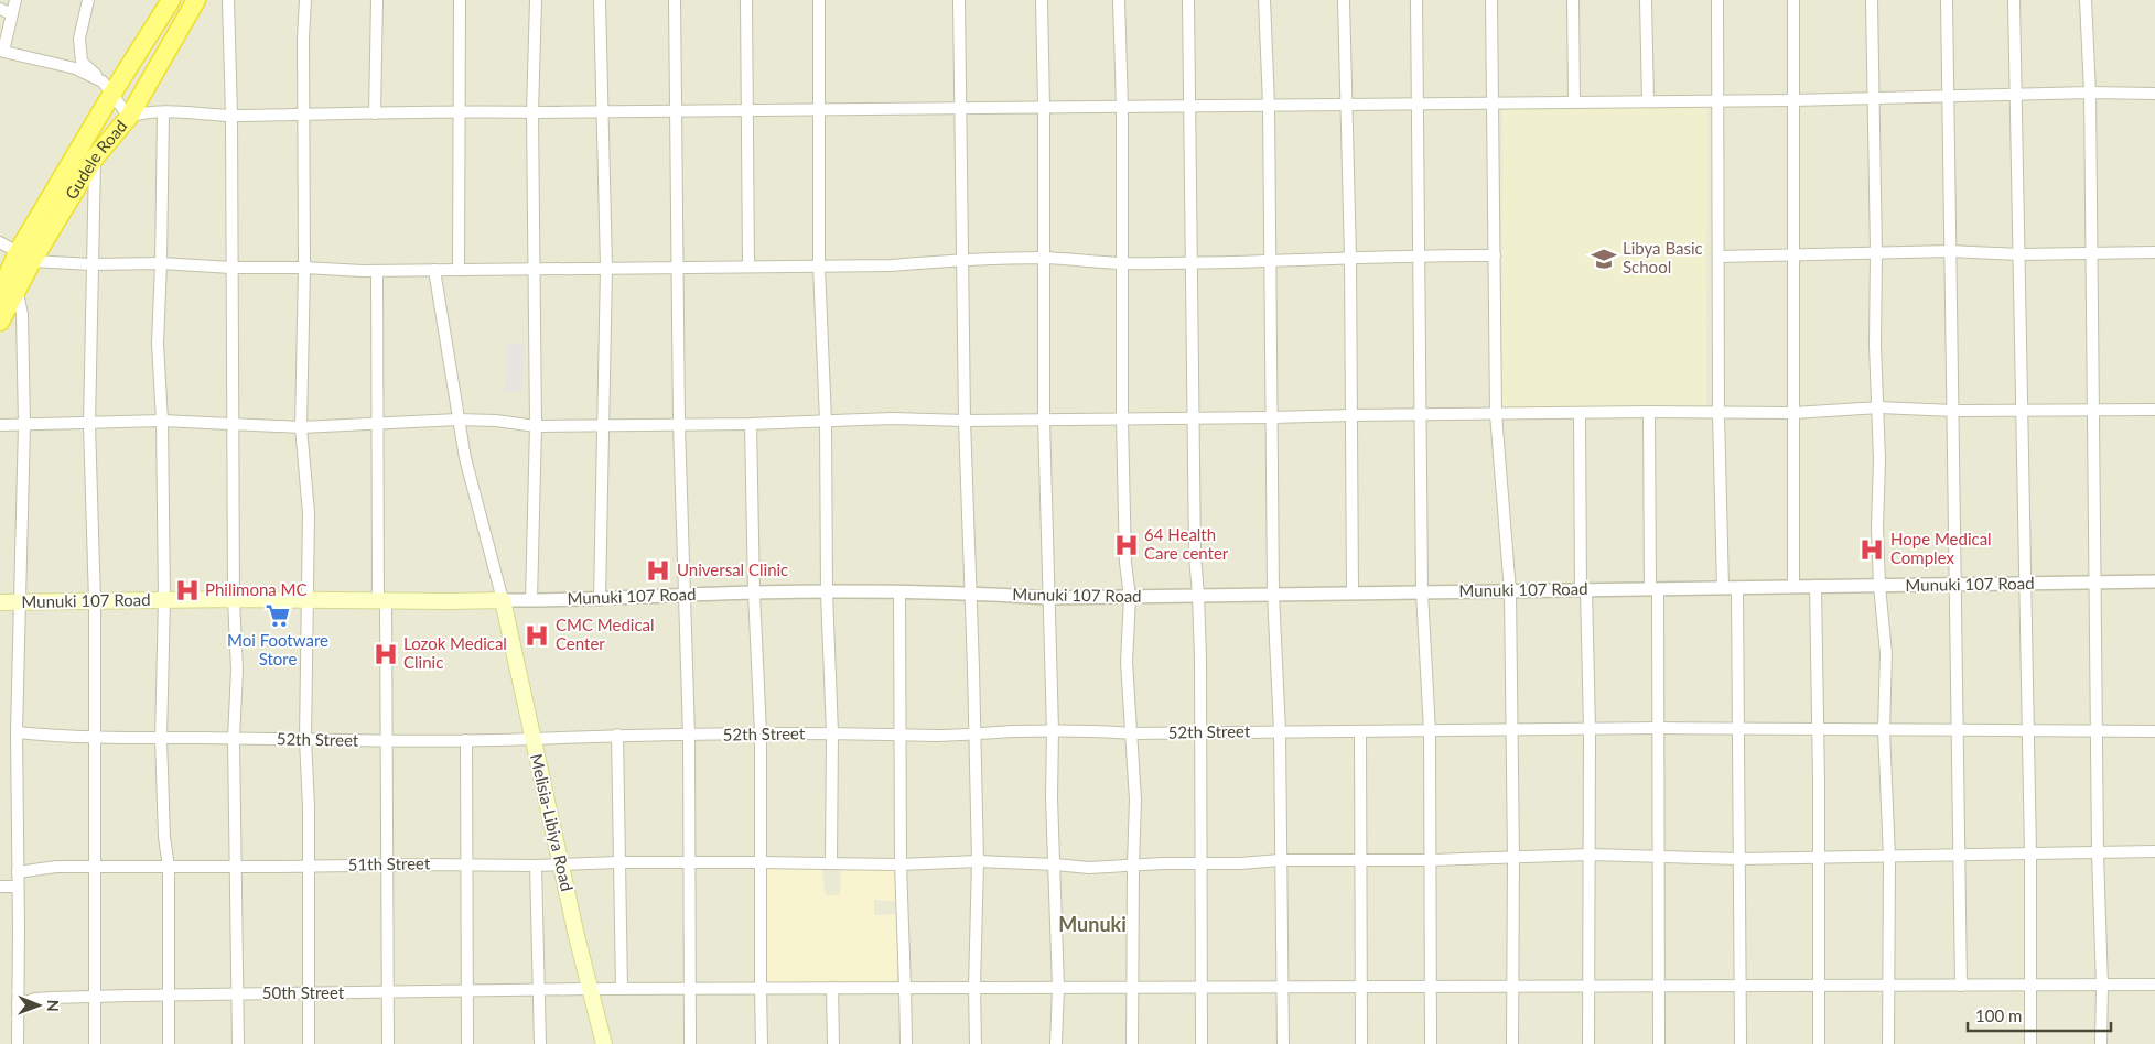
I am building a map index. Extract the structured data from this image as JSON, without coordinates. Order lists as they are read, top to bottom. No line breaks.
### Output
{"streets":{"highway":["Gudele Road"],"main road":["Munuki 107 Road","Melisia-Libiya Road"],"street":["52th Street","51th Street","50th Street"]},"crossings":[["Munuki 107 Road","Melisia-Libiya Road"],["52th Street","Melisia-Libiya Road"],["Melisia-Libiya Road","51th Street"],["Melisia-Libiya Road","50th Street"]],"districts":["Munuki"],"places":{"school or university":["Libya Basic School"],"hospital":["64 Health Care center","Hope Medical Complex","Universal Clinic","Philimona MC","CMC Medical Center","Lozok Medical Clinic"],"supermarket":["Moi Footware Store"]},"scale_bar":"100 m","north":"right"}
